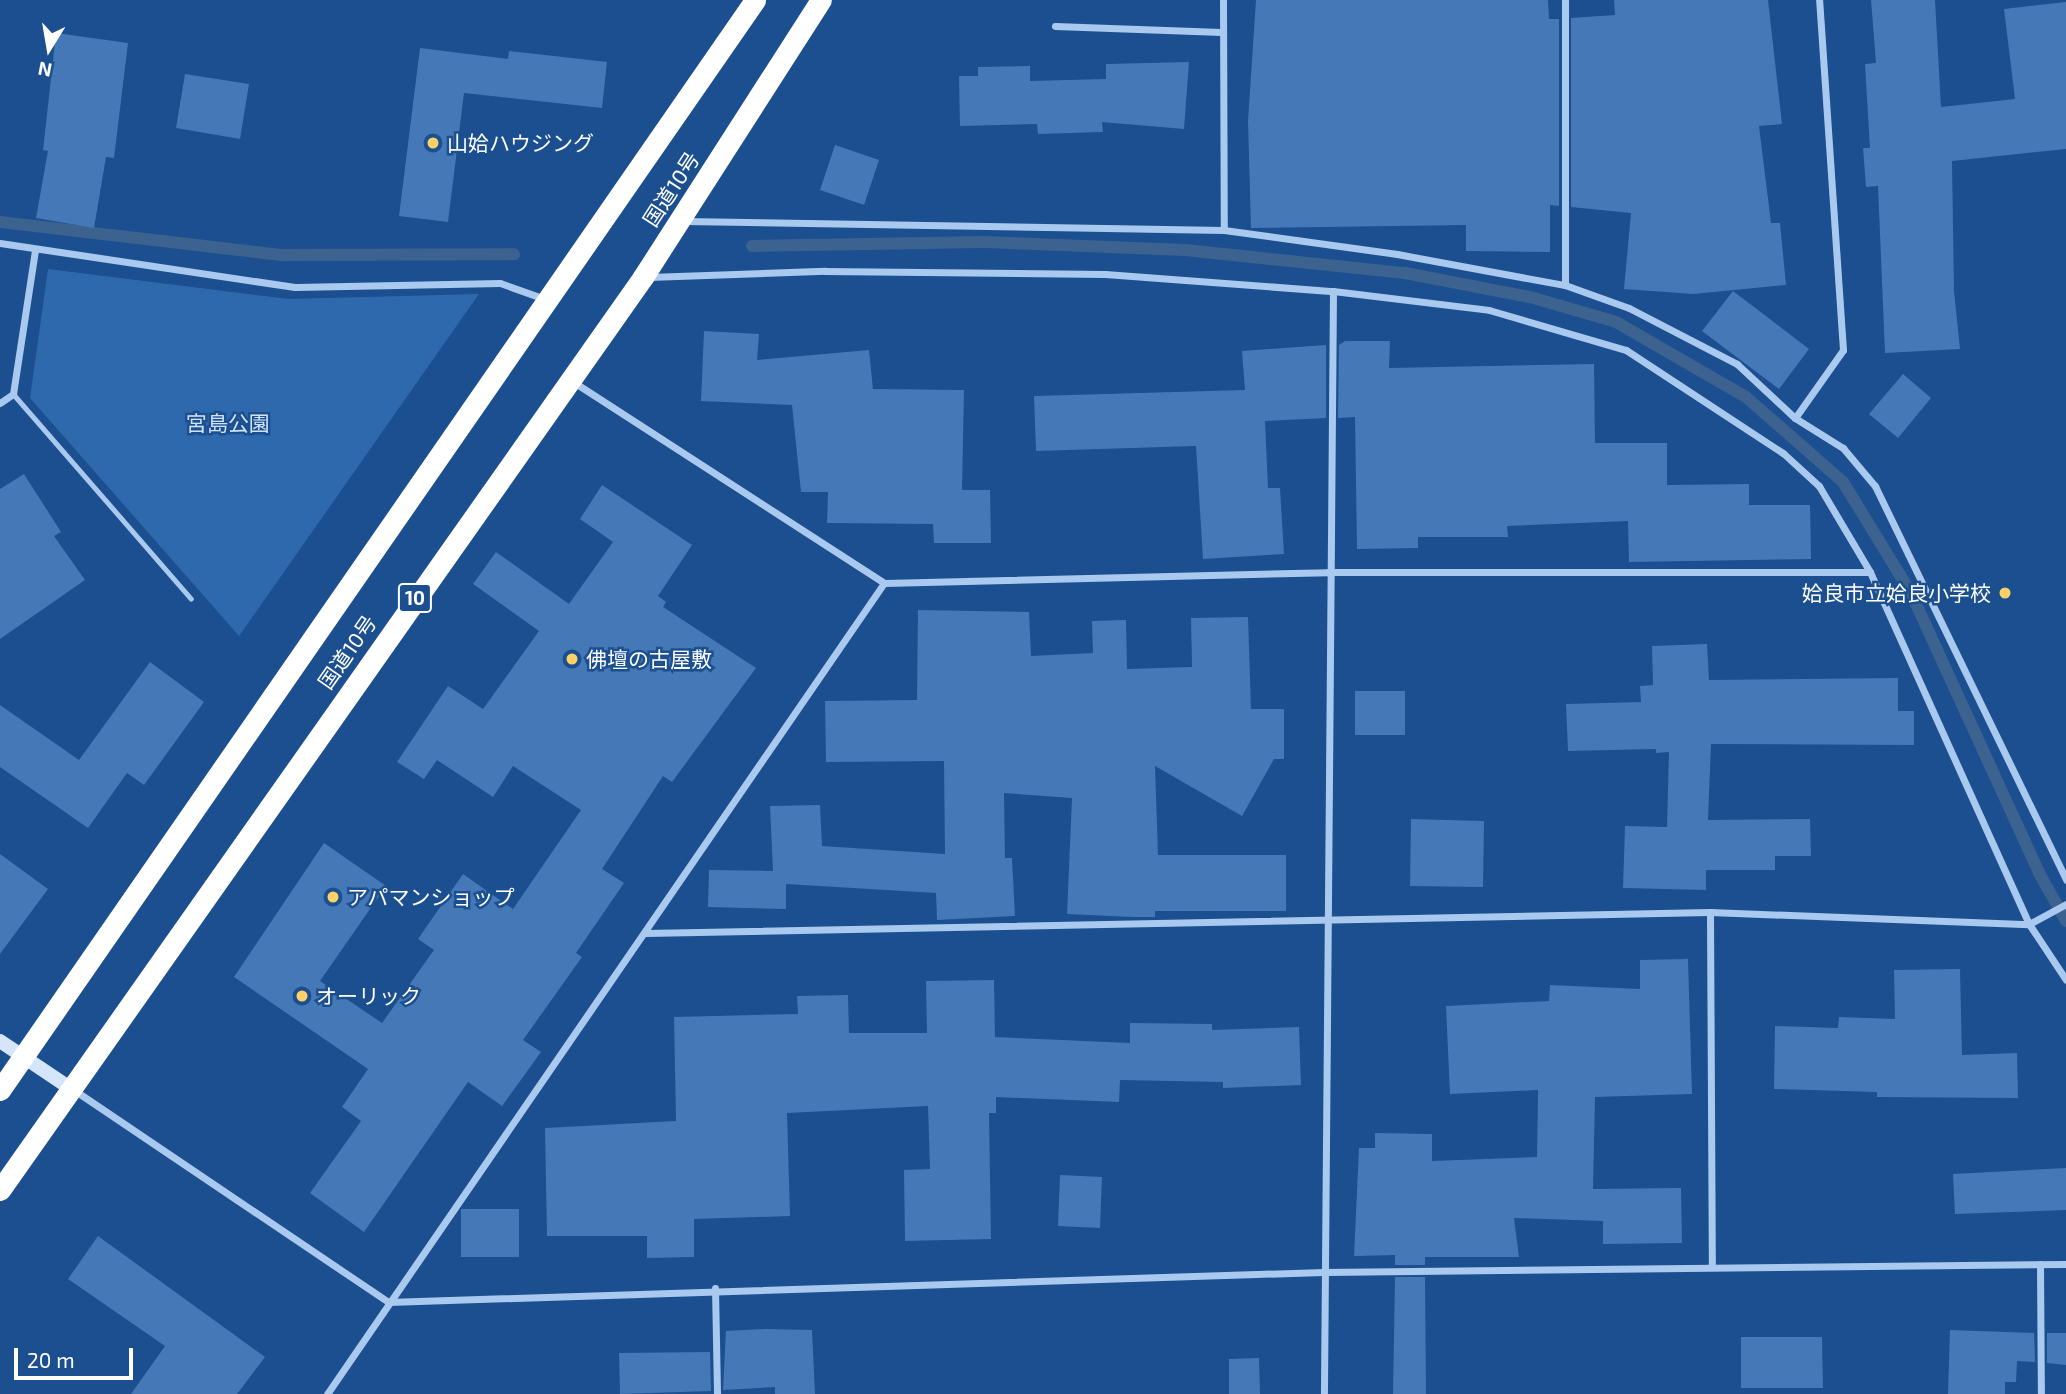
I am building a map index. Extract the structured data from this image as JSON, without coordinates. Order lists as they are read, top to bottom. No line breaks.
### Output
{"streets":{"highway":["国道10号","10"]},"parks":["宮島公園"],"places":["山姶ハウジング","姶良市立姶良小学校","佛壇の古屋敷","アパマンショップ","オーリック"],"scale_bar":"20 m","north":"bottom"}
